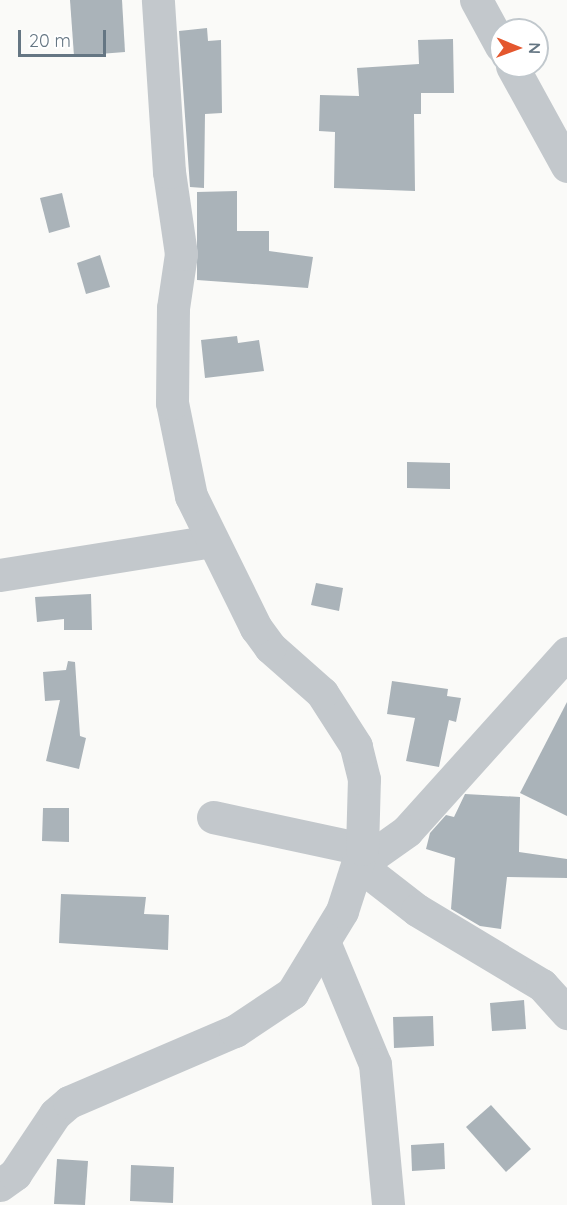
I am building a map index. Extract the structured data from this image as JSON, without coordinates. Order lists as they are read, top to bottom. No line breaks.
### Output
{"scale_bar":"20 m","north":"right"}
